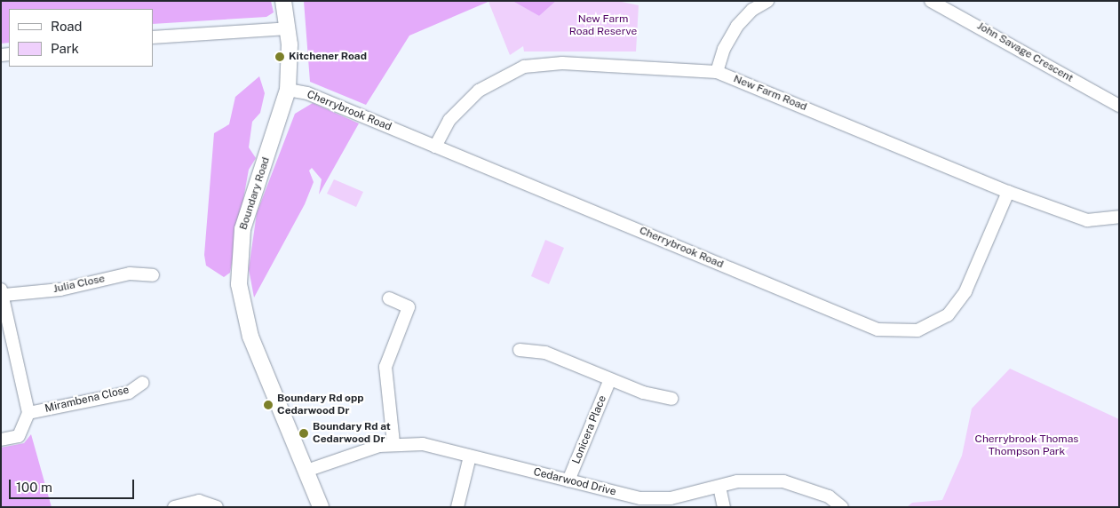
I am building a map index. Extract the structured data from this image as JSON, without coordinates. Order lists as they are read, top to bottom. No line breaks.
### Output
{"streets":{"main road":["Boundary Road"],"street":["John Savage Crescent","New Farm Road","Cherrybrook Road","Julia Close","Mirambena Close","Lonicera Place","Cedarwood Drive"]},"crossings":[["New Farm Road","Cherrybrook Road"],["Cherrybrook Road","Boundary Road"],["Boundary Road","Cedarwood Drive"],["Lonicera Place","Cedarwood Drive"]],"parks":["New Farm Road Reserve","Cherrybrook Thomas Thompson Park"],"places":["Kitchener Road","Boundary Rd opp Cedarwood Dr","Boundary Rd at Cedarwood Dr"],"legend":["Road","Park"],"scale_bar":"100 m"}
